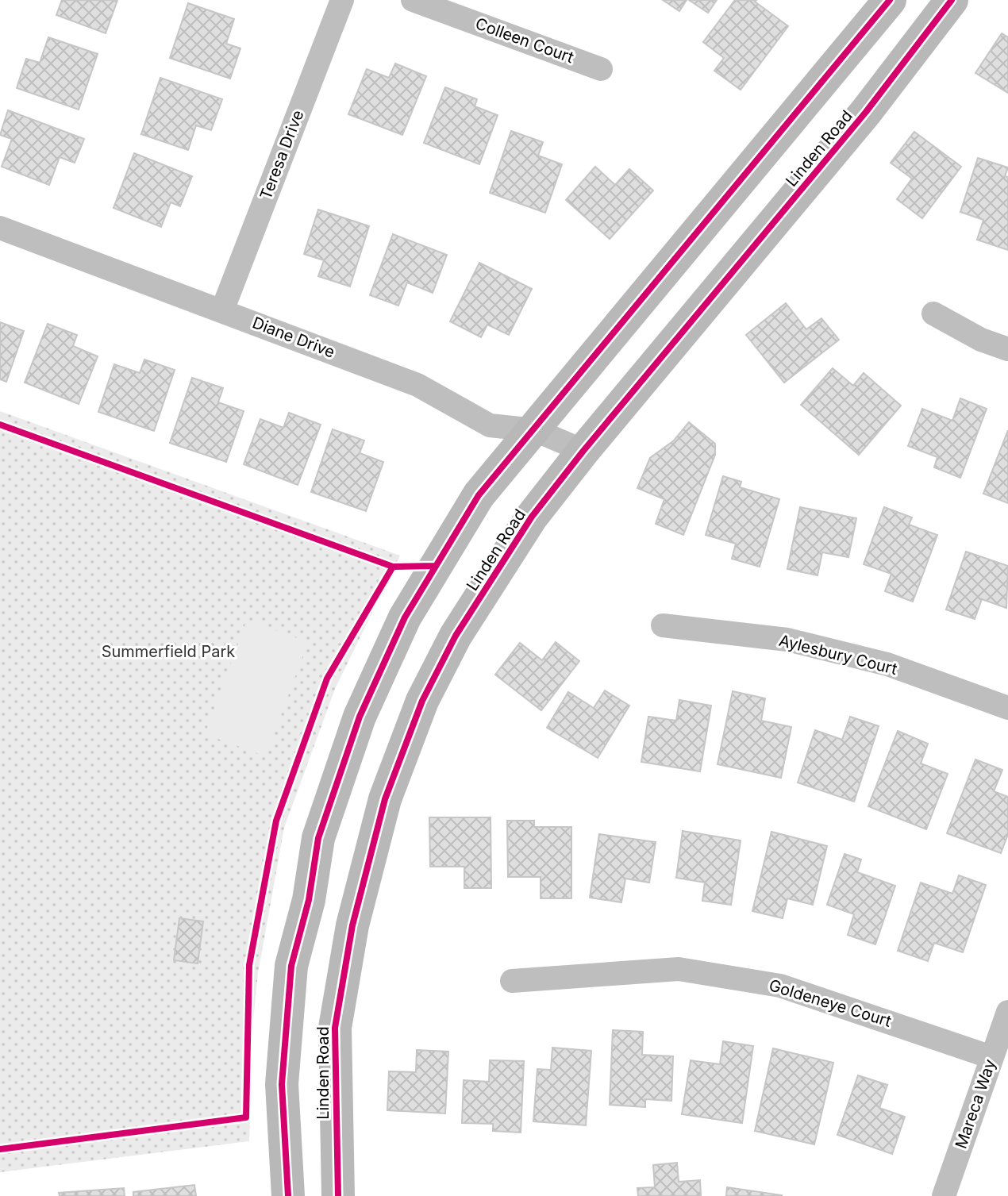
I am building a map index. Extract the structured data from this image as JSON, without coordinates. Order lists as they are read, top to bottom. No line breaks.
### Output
{"streets":{"street":["Colleen Court","Linden Road","Teresa Drive","Diane Drive","Aylesbury Court","Goldeneye Court","Mareca Way"]},"crossings":[["Linden Road","Diane Drive"],["Teresa Drive","Diane Drive"],["Goldeneye Court","Mareca Way"]],"parks":["Summerfield Park"]}
